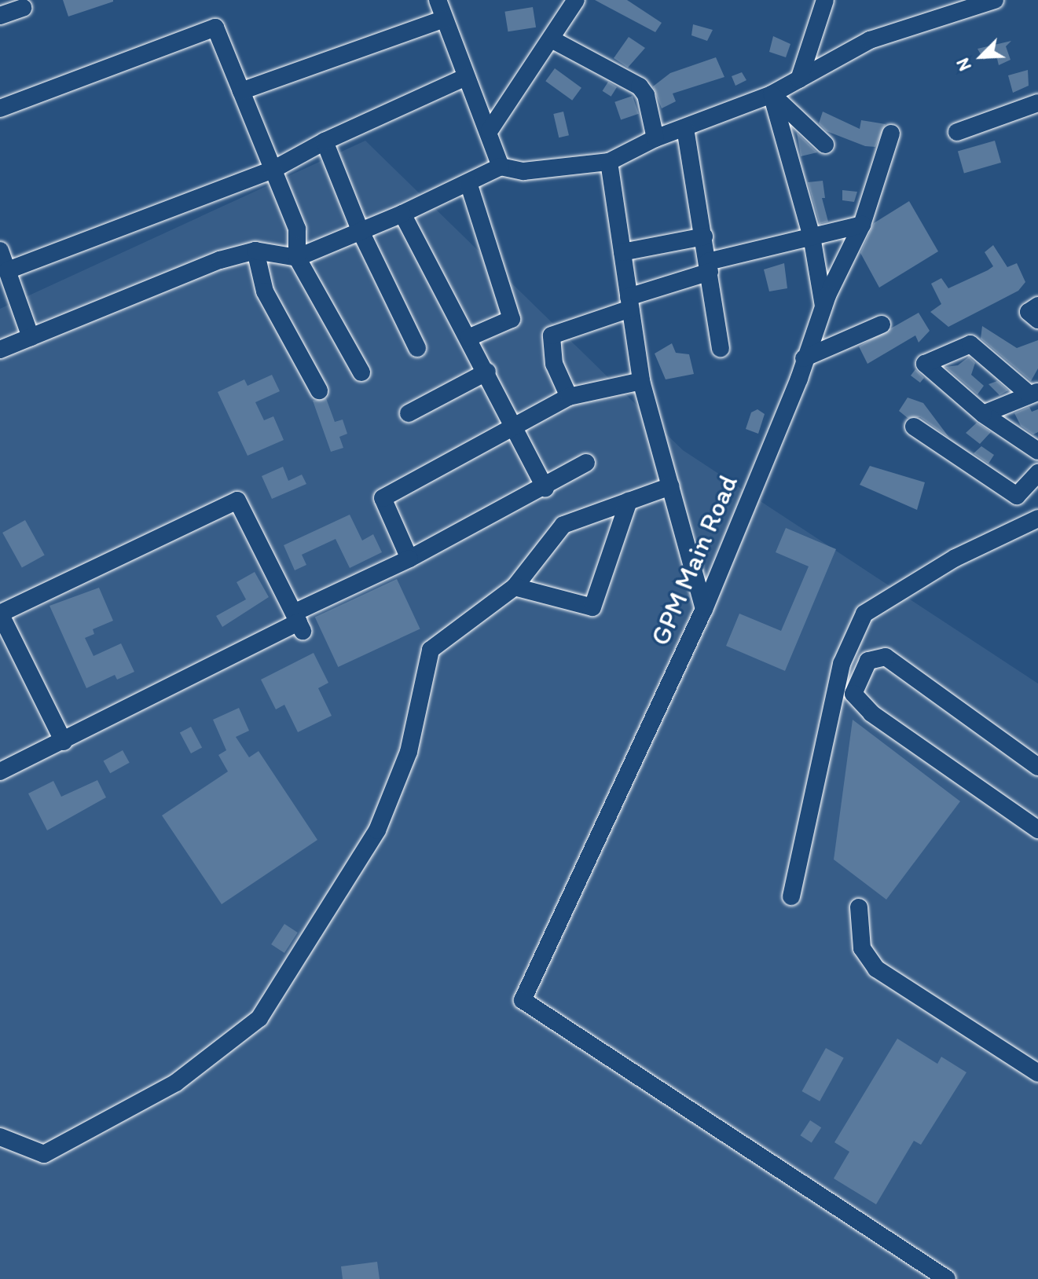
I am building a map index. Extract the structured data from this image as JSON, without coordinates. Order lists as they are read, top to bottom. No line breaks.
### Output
{"streets":{"street":["GPM Main Road"]},"north":"bottom left"}
